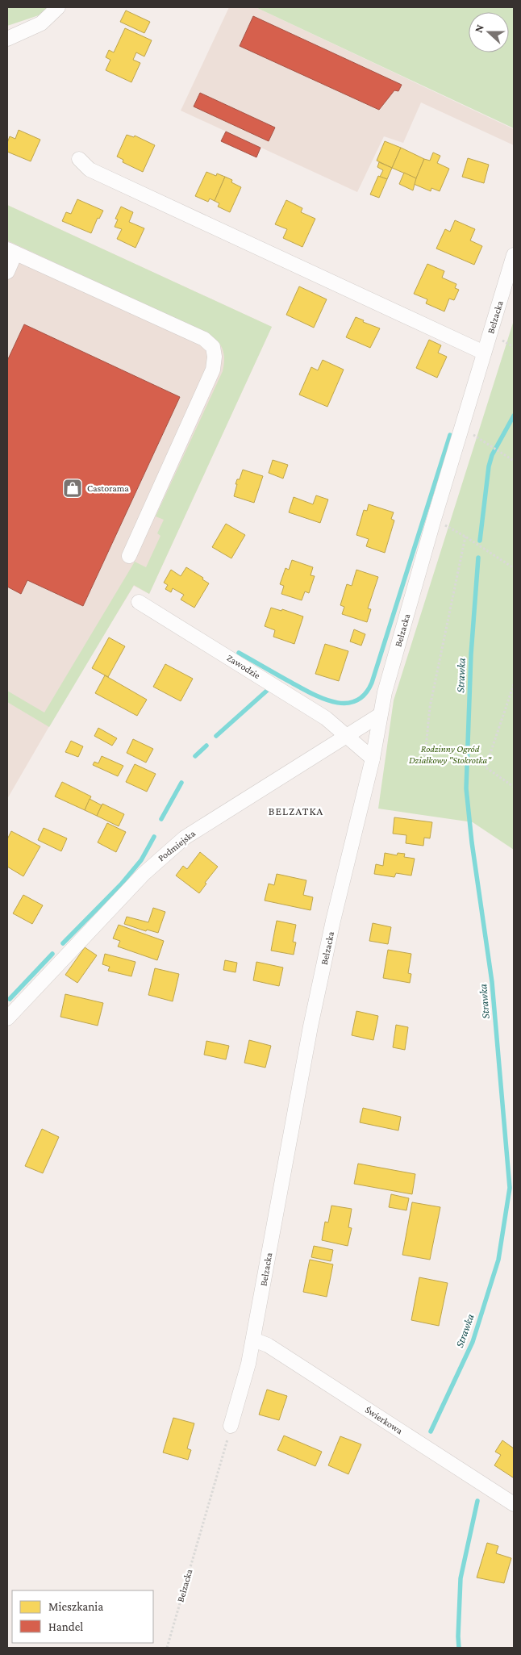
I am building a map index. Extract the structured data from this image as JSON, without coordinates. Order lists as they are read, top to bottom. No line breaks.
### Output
{"streets":{"street":["Belzacka","Zawodzie","Podmiejska","Świerkowa"]},"crossings":[["Belzacka","Zawodzie"],["Belzacka","Podmiejska"],["Belzacka","Świerkowa"],["Zawodzie","Podmiejska"]],"districts":["BELZATKA"],"water":["Strawka"],"parks":["Rodzinny Ogród Działkowy \"Stokrotka\""],"places":{"shop":["Castorama"]},"legend":["Mieszkania","Handel"],"north":"left"}
